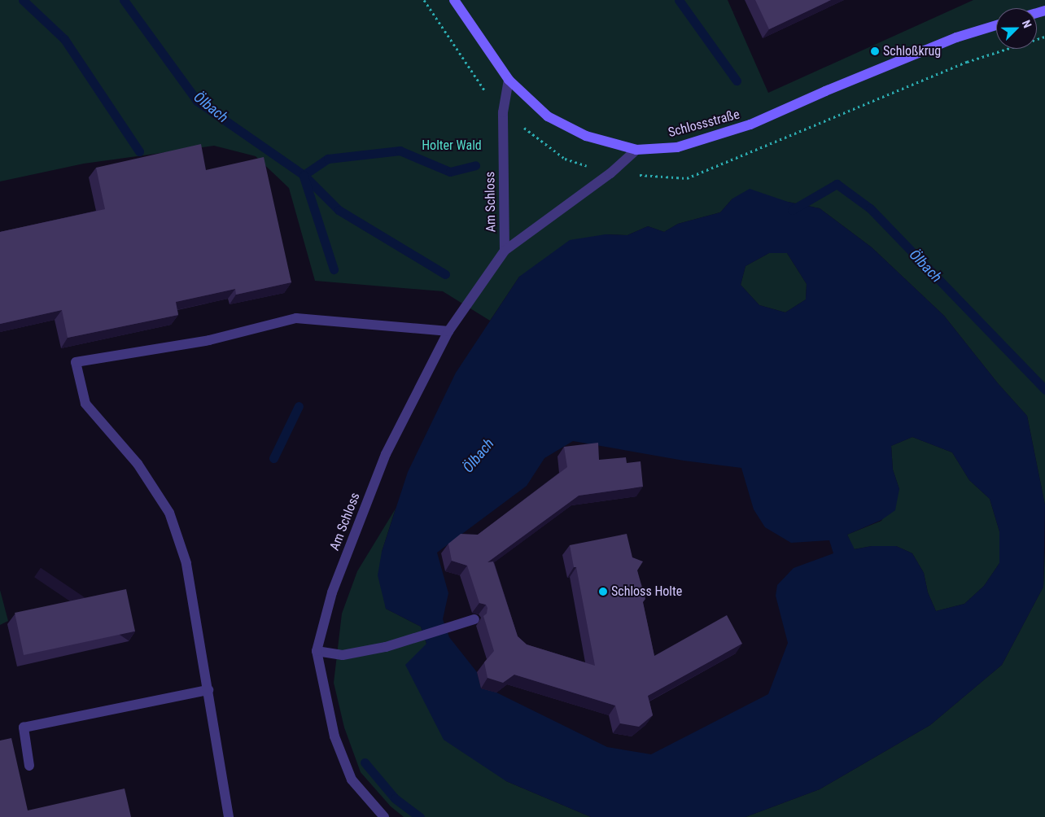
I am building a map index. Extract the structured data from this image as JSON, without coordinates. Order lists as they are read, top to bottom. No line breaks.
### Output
{"streets":{"main road":["Schlossstraße"],"street":["Am Schloss"]},"crossings":[["Schlossstraße","Am Schloss"]],"water":["Ölbach"],"parks":["Holter Wald"],"places":["Schloßkrug","Schloss Holte"],"north":"top right"}
